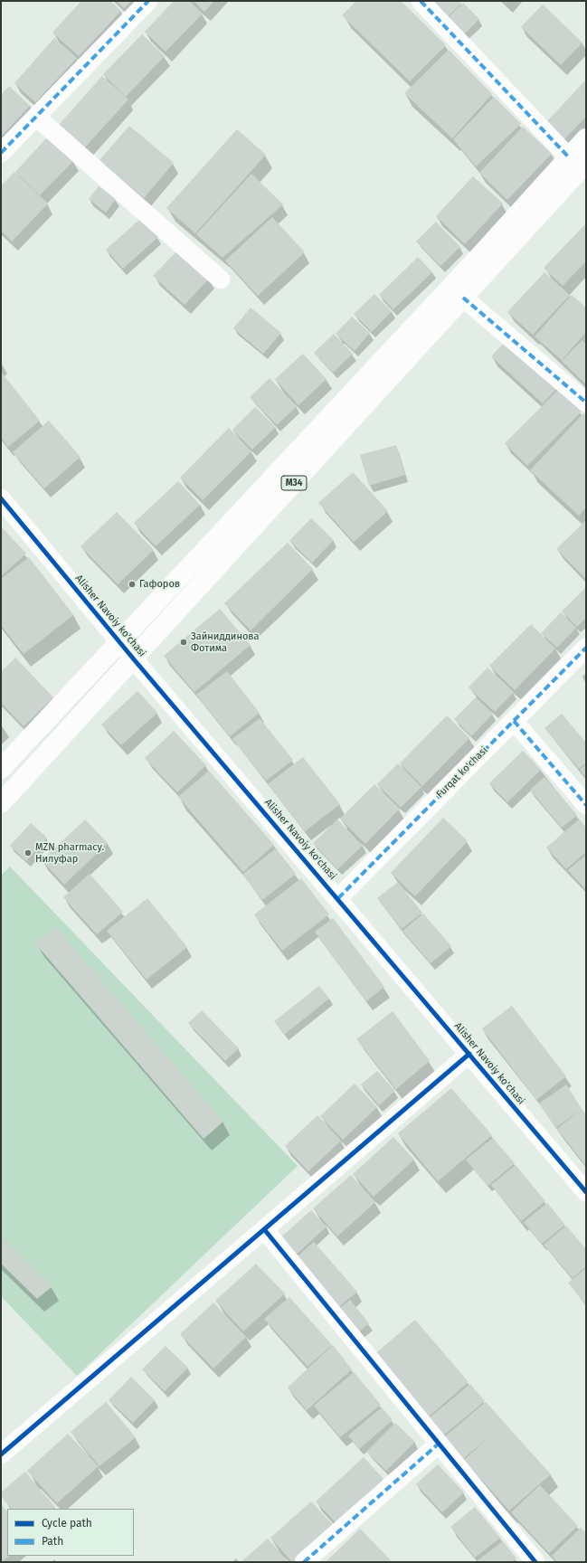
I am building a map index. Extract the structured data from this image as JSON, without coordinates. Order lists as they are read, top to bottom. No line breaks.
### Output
{"streets":{"main road":["M34"],"street":["Alisher Navoiy ko'chasi","Furqat ko'chasi"]},"crossings":[["M34","Alisher Navoiy ko'chasi"],["Alisher Navoiy ko'chasi","Furqat ko'chasi"]],"places":["Гафоров","Зайниддинова Фотима","MZN pharmacy. Нилуфар"],"legend":["Cycle path","Path"]}
